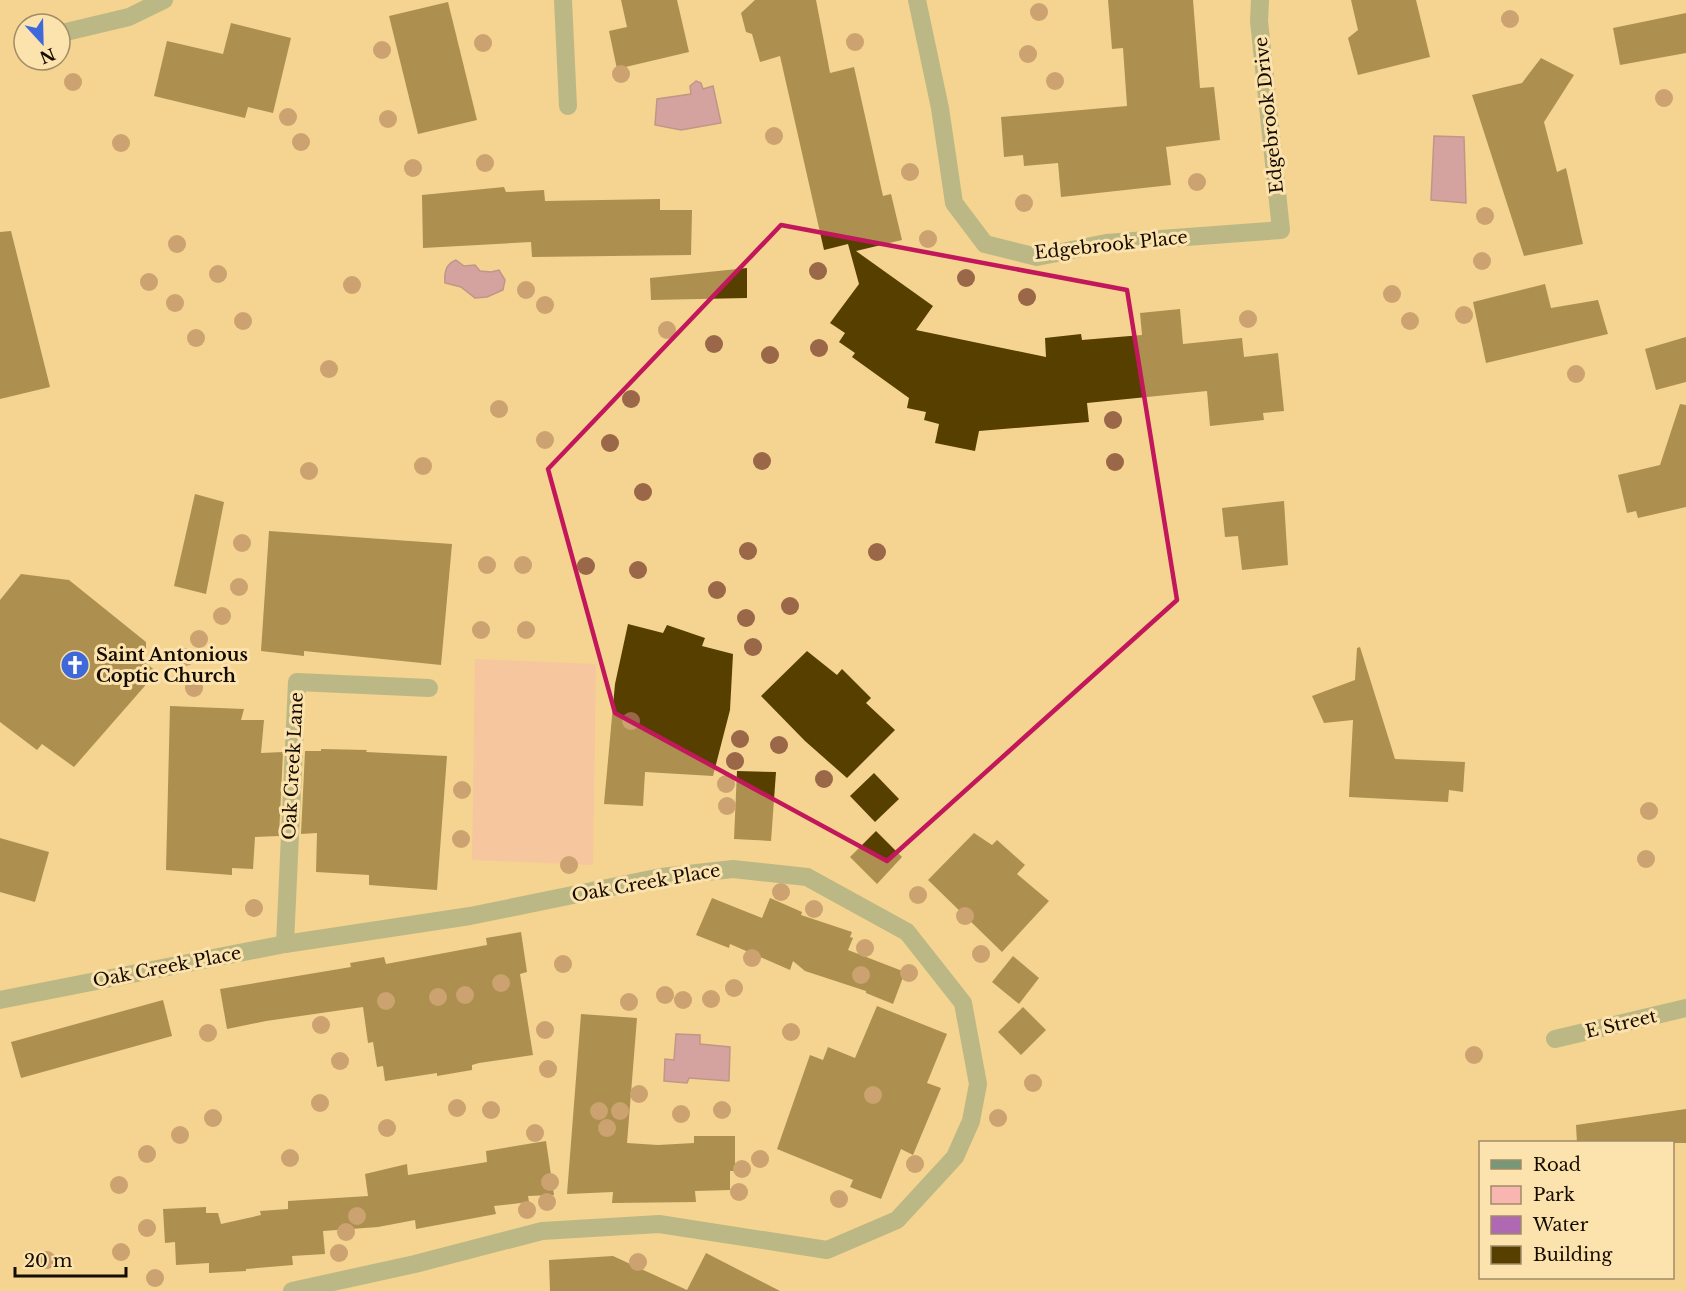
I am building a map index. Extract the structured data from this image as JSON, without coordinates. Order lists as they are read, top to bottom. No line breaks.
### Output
{"streets":{"street":["Edgebrook Drive","Edgebrook Place","Oak Creek Lane","Oak Creek Place","E Street"]},"crossings":[["Edgebrook Drive","Edgebrook Place"],["Oak Creek Lane","Oak Creek Place"]],"places":{"church":["Saint Antonious Coptic Church"]},"legend":["Road","Park","Water","Building"],"scale_bar":"20 m","north":"bottom"}
